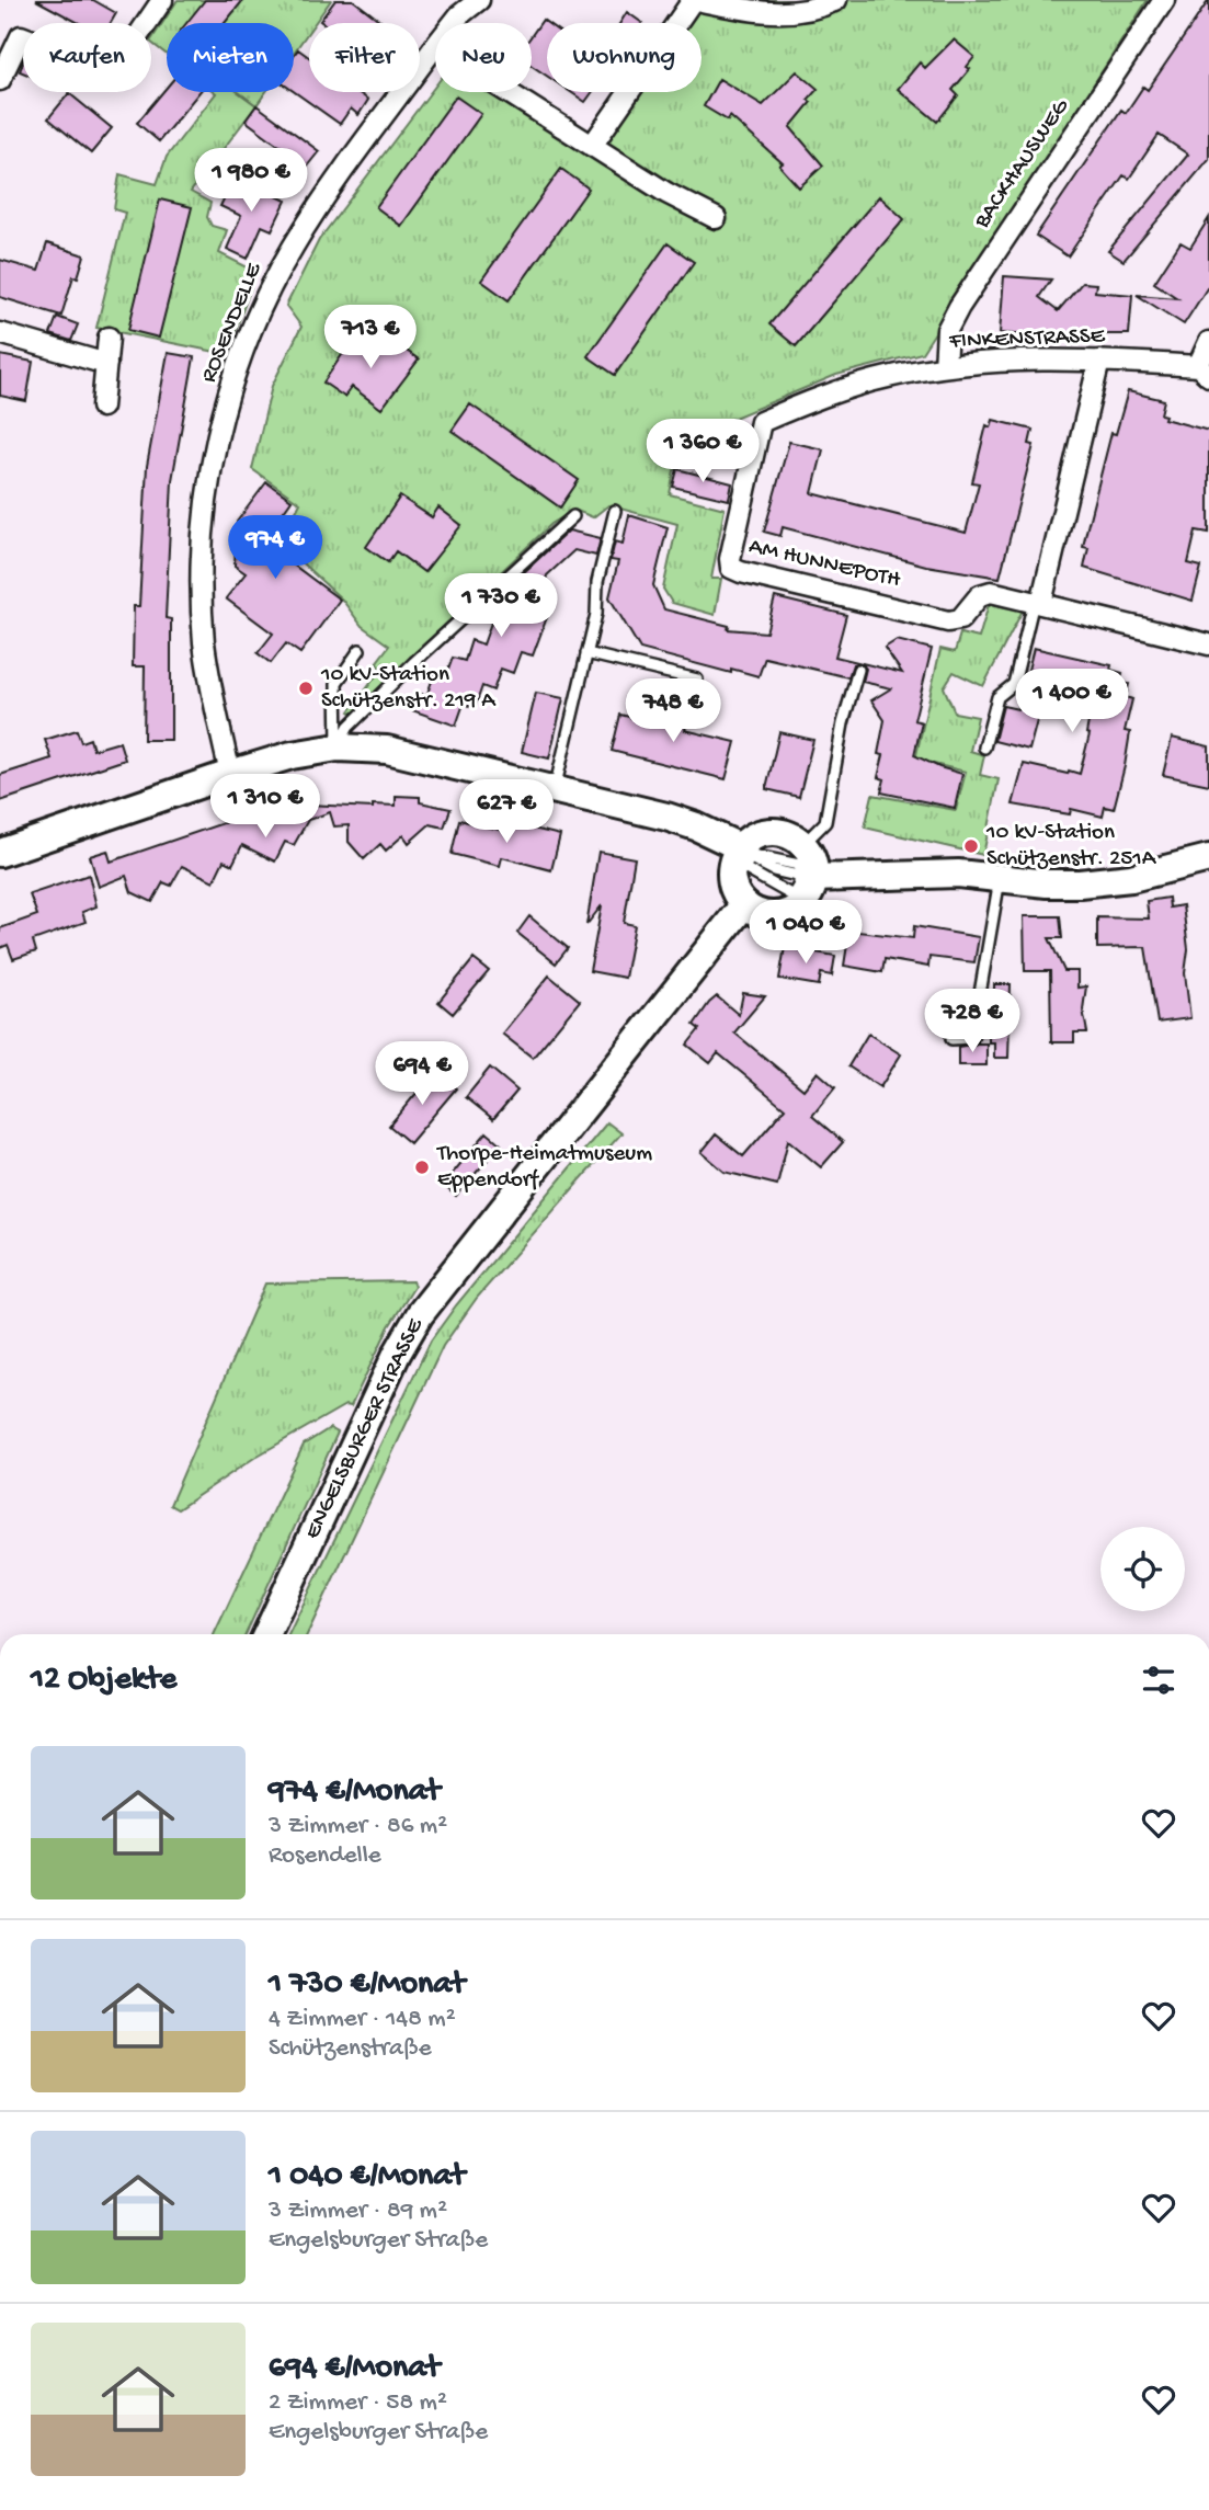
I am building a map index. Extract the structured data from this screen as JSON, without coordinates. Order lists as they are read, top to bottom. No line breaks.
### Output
{"streets":{"street":["BACKHAUSWEG","ROSENDELLE","FINKENSTRASSE","AM HUNNEPOTH","ENGELSBURGER STRASSE"]},"crossings":[["BACKHAUSWEG","FINKENSTRASSE"],["FINKENSTRASSE","AM HUNNEPOTH"]],"places":["10 kV-Station Schützenstr. 219 A","10 kV-Station Schützenstr. 251A","Thorpe-Heimatmuseum Eppendorf"],"page":{"chip":["Kaufen","Mieten","Filter","Neu","Wohnung"],"price":["1 980 €","713 €","1 360 €","974 €","1 730 €","1 400 €","748 €","1 310 €","627 €","1 040 €","728 €","694 €"],"heading":"12 Objekte","list":[{"name":"974 €/Monat","note":"3 Zimmer · 86 m² · Rosendelle"},{"name":"1 730 €/Monat","note":"4 Zimmer · 148 m² · Schützenstraße"},{"name":"1 040 €/Monat","note":"3 Zimmer · 89 m² · Engelsburger Straße"},{"name":"694 €/Monat","note":"2 Zimmer · 58 m² · Engelsburger Straße"}]}}
